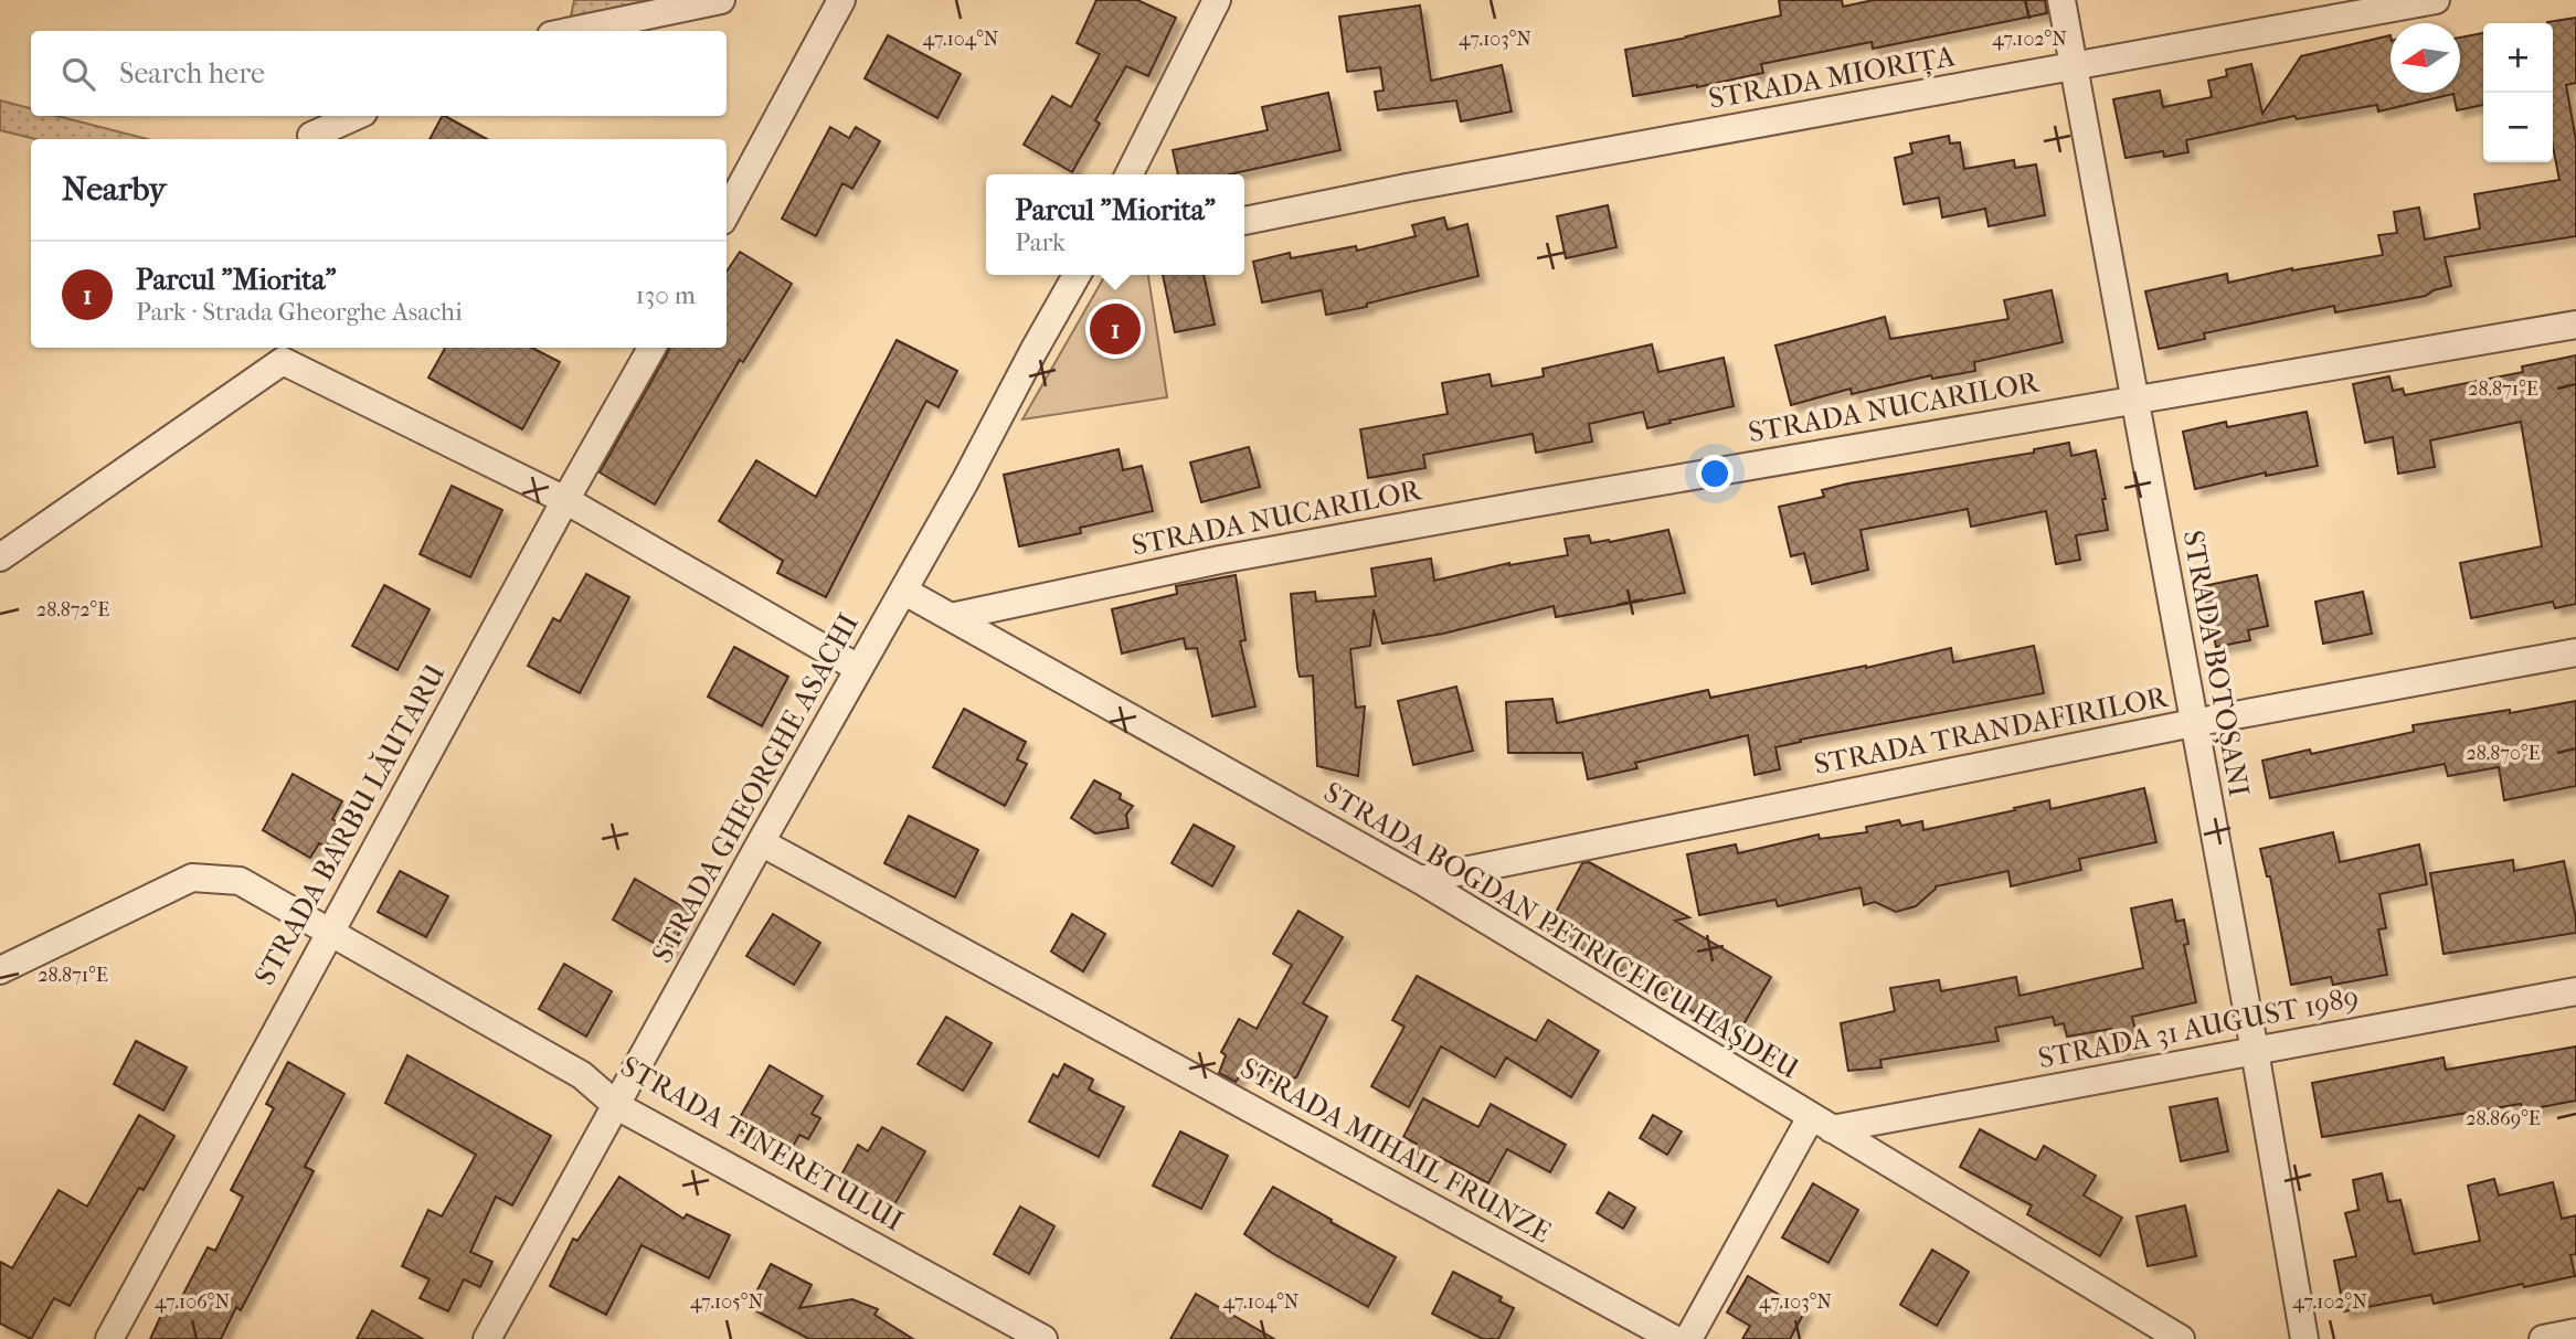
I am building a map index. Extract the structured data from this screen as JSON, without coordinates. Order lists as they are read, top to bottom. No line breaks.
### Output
{"streets":{"street":["STRADA MIORIȚA","STRADA NUCARILOR","STRADA BOTOȘANI","STRADA TRANDAFIRILOR","STRADA GHEORGHE ASACHI","STRADA BARBU LĂUTARU","STRADA BOGDAN PETRICEICU HAȘDEU","STRADA 31 AUGUST 1989","STRADA TINERETULUI","STRADA MIHAIL FRUNZE"]},"crossings":[["STRADA MIORIȚA","STRADA BOTOȘANI"],["STRADA NUCARILOR","STRADA BOTOȘANI"],["STRADA NUCARILOR","STRADA BOGDAN PETRICEICU HAȘDEU"],["STRADA BOTOȘANI","STRADA TRANDAFIRILOR"],["STRADA BOTOȘANI","STRADA 31 AUGUST 1989"],["STRADA TRANDAFIRILOR","STRADA BOGDAN PETRICEICU HAȘDEU"],["STRADA GHEORGHE ASACHI","STRADA BOGDAN PETRICEICU HAȘDEU"],["STRADA GHEORGHE ASACHI","STRADA TINERETULUI"],["STRADA GHEORGHE ASACHI","STRADA MIHAIL FRUNZE"],["STRADA BARBU LĂUTARU","STRADA TINERETULUI"],["STRADA BOGDAN PETRICEICU HAȘDEU","STRADA 31 AUGUST 1989"]],"north":"left","page":{"map_buttons":["+","−"],"search":"Search here","heading":"Nearby","popup":["Parcul \"Miorita\"","Park"],"list":[{"mark":"1","name":"Parcul \"Miorita\"","note":"Park · Strada Gheorghe Asachi","value":"130 m"}],"pins":"1"},"coordinates":["47.104°N","47.103°N","47.102°N","28.871°E","28.872°E","28.870°E","28.869°E","47.106°N","47.105°N"]}
